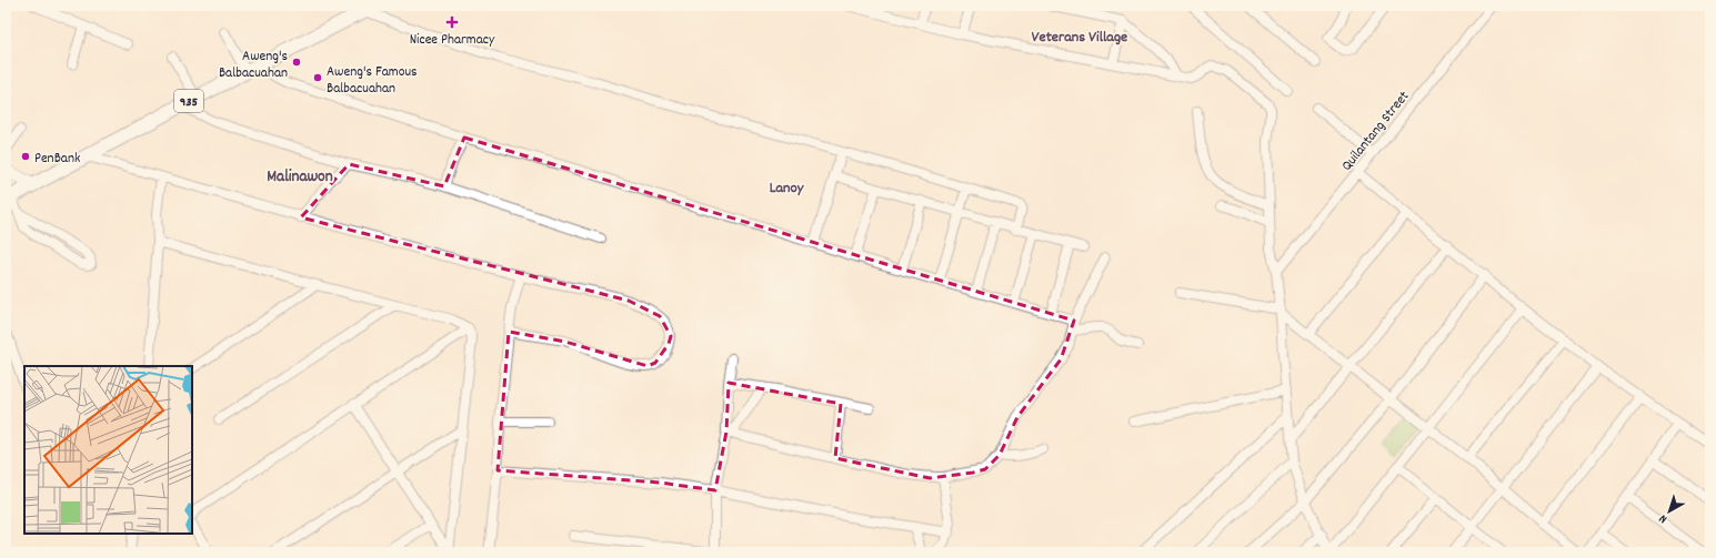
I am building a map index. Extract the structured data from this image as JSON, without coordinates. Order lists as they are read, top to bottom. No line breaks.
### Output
{"streets":{"main road":["935"],"street":["Quilantang Street"]},"districts":["Veterans Village","Malinawon","Lanoy"],"places":{"health":["Nicee Pharmacy"],"other":["Aweng's Balbacuahan","Aweng's Famous Balbacuahan","PenBank"]},"north":"bottom left"}
